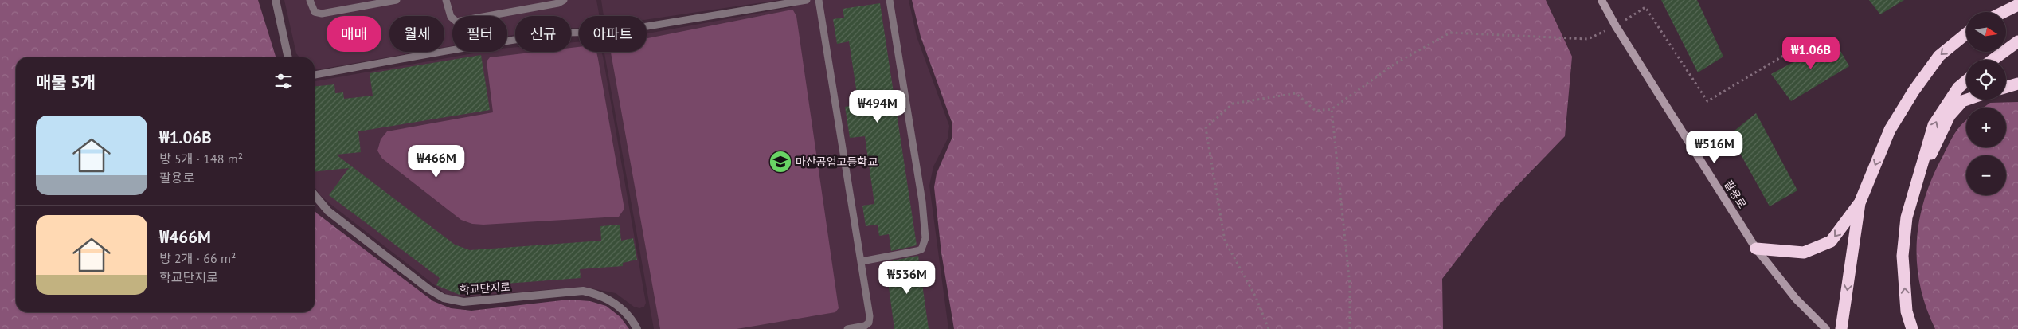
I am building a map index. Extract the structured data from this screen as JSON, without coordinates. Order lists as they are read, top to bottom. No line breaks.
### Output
{"streets":{"main road":["팔용로"],"street":["학교단지로"]},"places":{"school or university":["마산공업고등학교"]},"north":"right","page":{"map_buttons":["+","−"],"chip":["매매","월세","필터","신규","아파트"],"price":["₩1.06B","₩494M","₩516M","₩466M","₩536M"],"heading":"매물 5개","list":[{"name":"₩1.06B","note":"방 5개 · 148 m² · 팔용로"},{"name":"₩466M","note":"방 2개 · 66 m² · 학교단지로"}]}}
